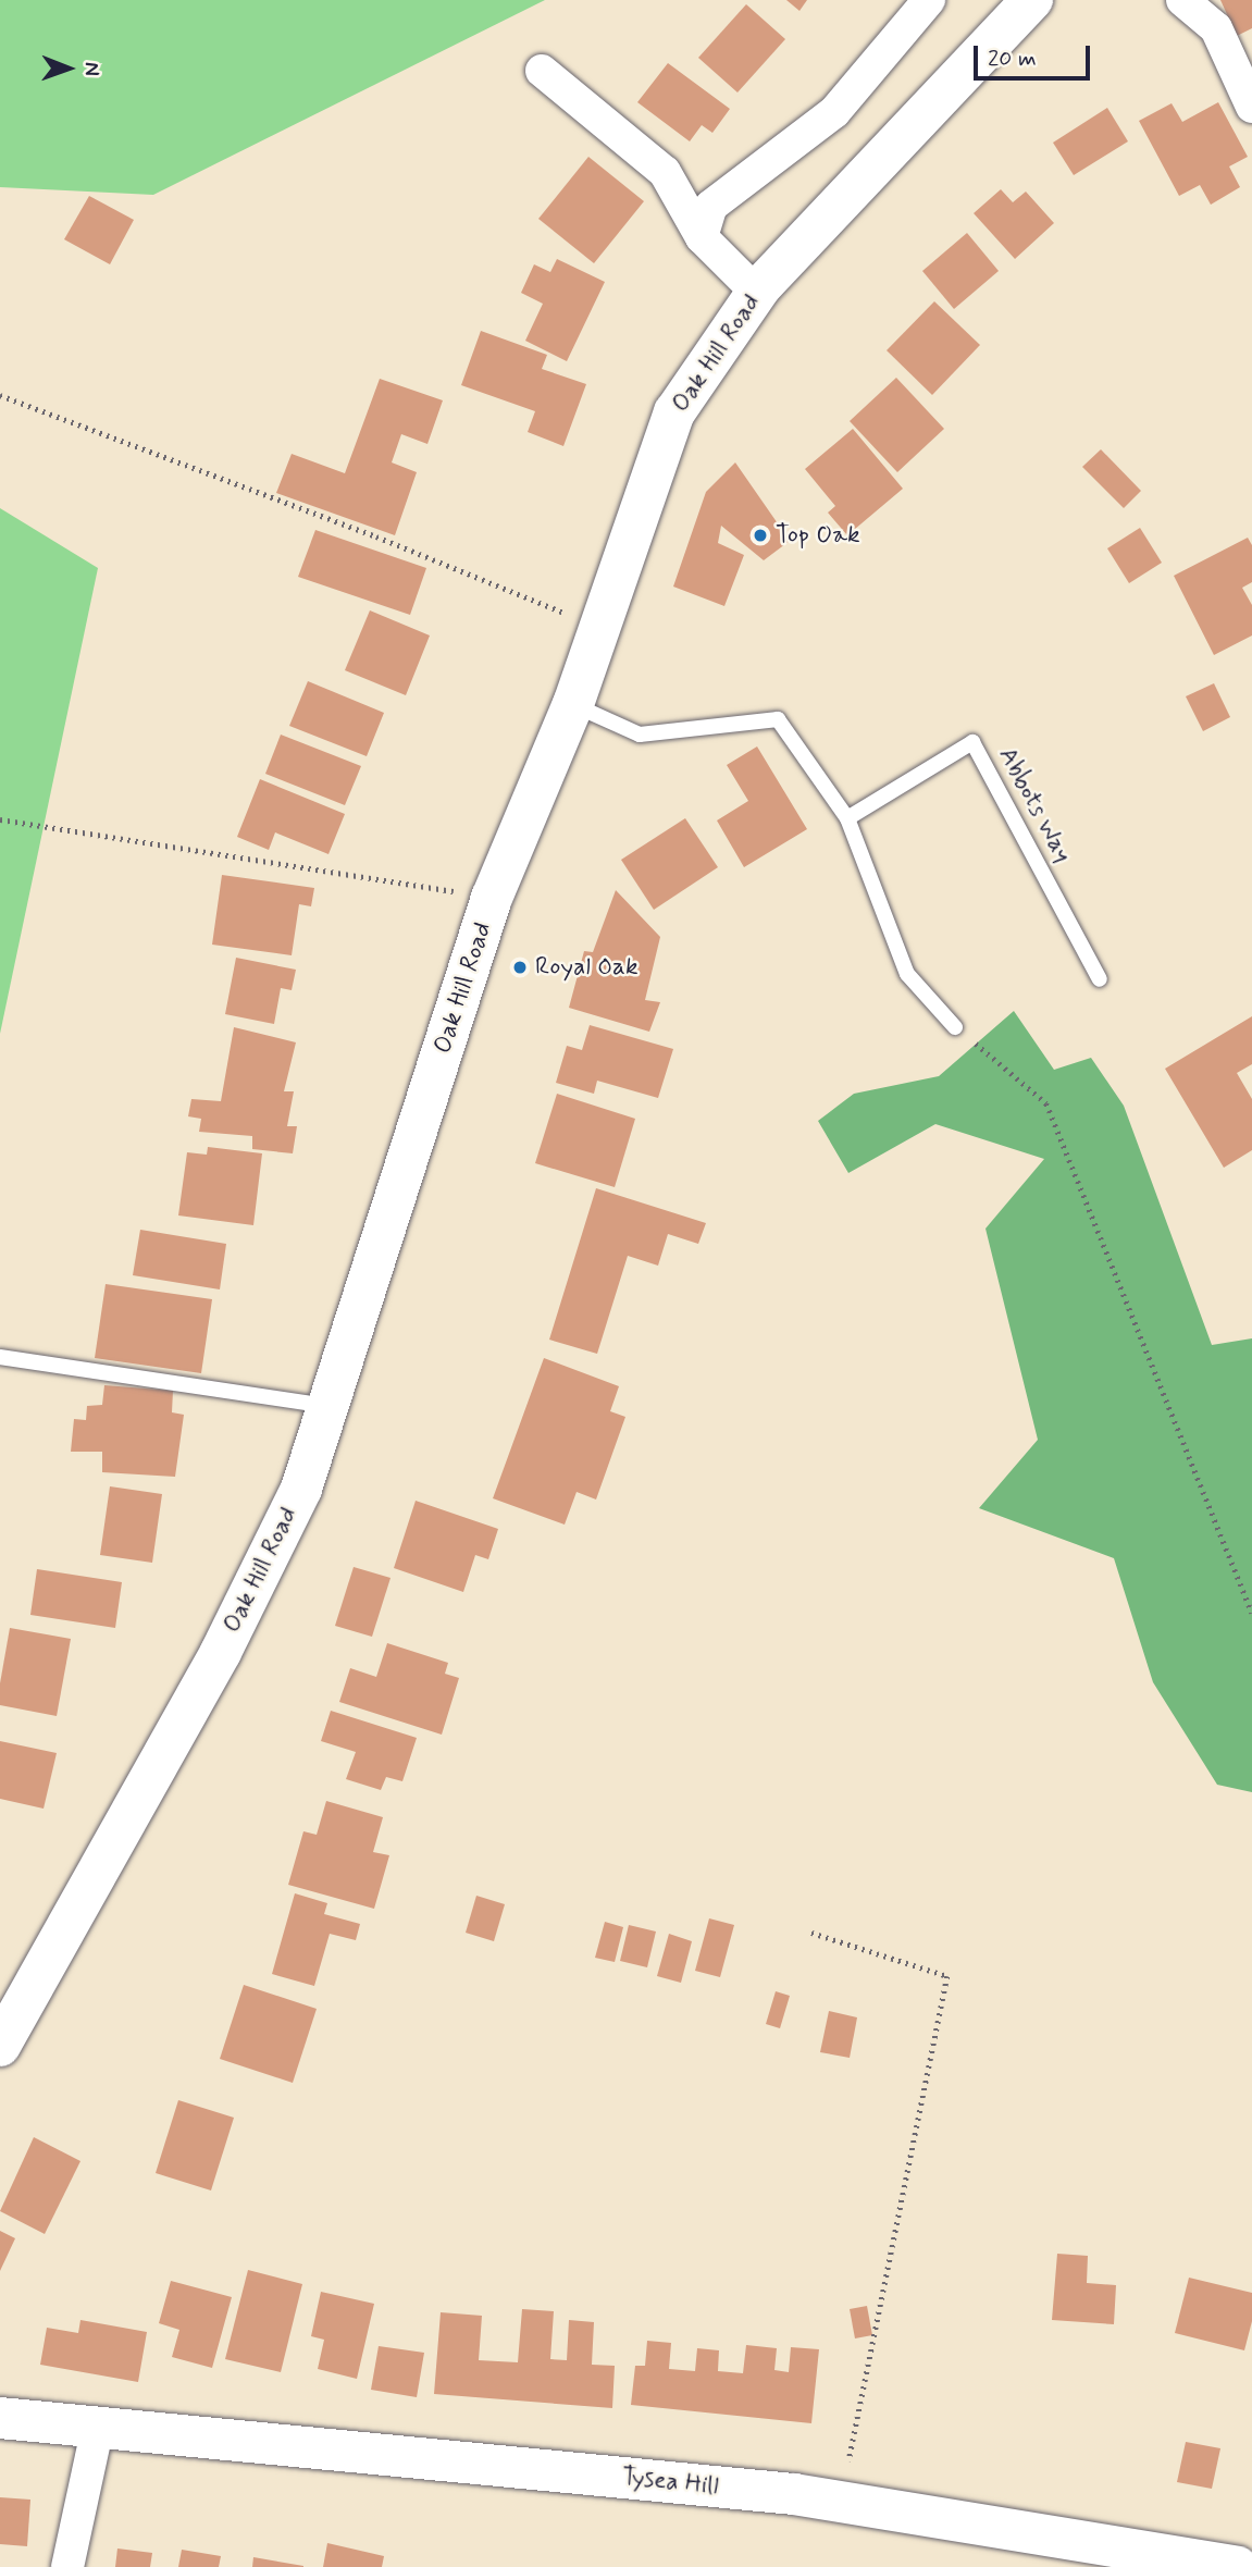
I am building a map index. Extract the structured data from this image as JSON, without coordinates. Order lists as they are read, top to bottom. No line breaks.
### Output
{"streets":{"main road":["Oak Hill Road","Tysea Hill"],"lane":["Abbots Way"]},"places":["Top Oak","Royal Oak"],"scale_bar":"20 m","north":"right"}
